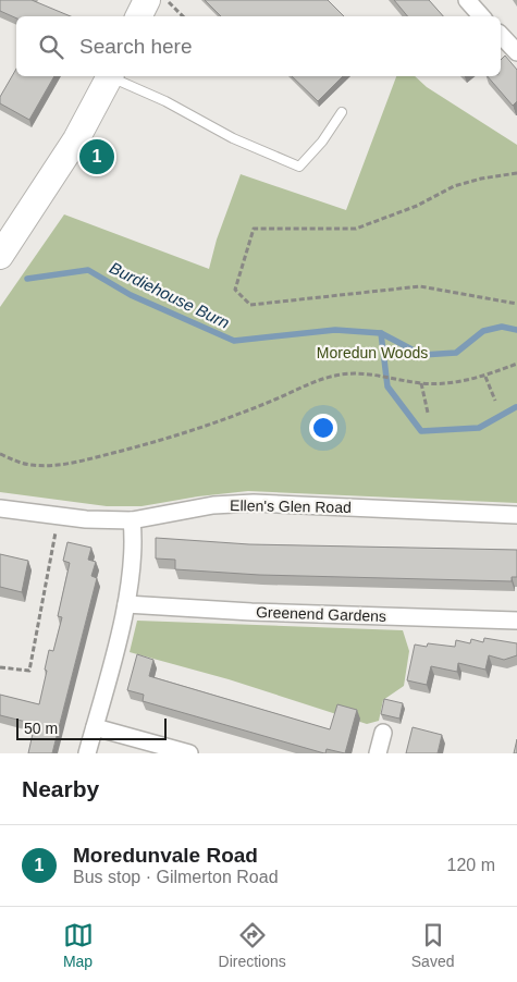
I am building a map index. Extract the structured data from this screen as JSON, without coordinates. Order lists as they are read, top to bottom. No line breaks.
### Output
{"streets":{"street":["Ellen's Glen Road","Greenend Gardens"]},"water":["Burdiehouse Burn"],"parks":["Moredun Woods"],"scale_bar":"50 m","page":{"search":"Search here","pins":"1","scale":"50 m","heading":"Nearby","list":[{"mark":"1","name":"Moredunvale Road","note":"Bus stop · Gilmerton Road","value":"120 m"}],"nav":["Map","Directions","Saved"]}}
